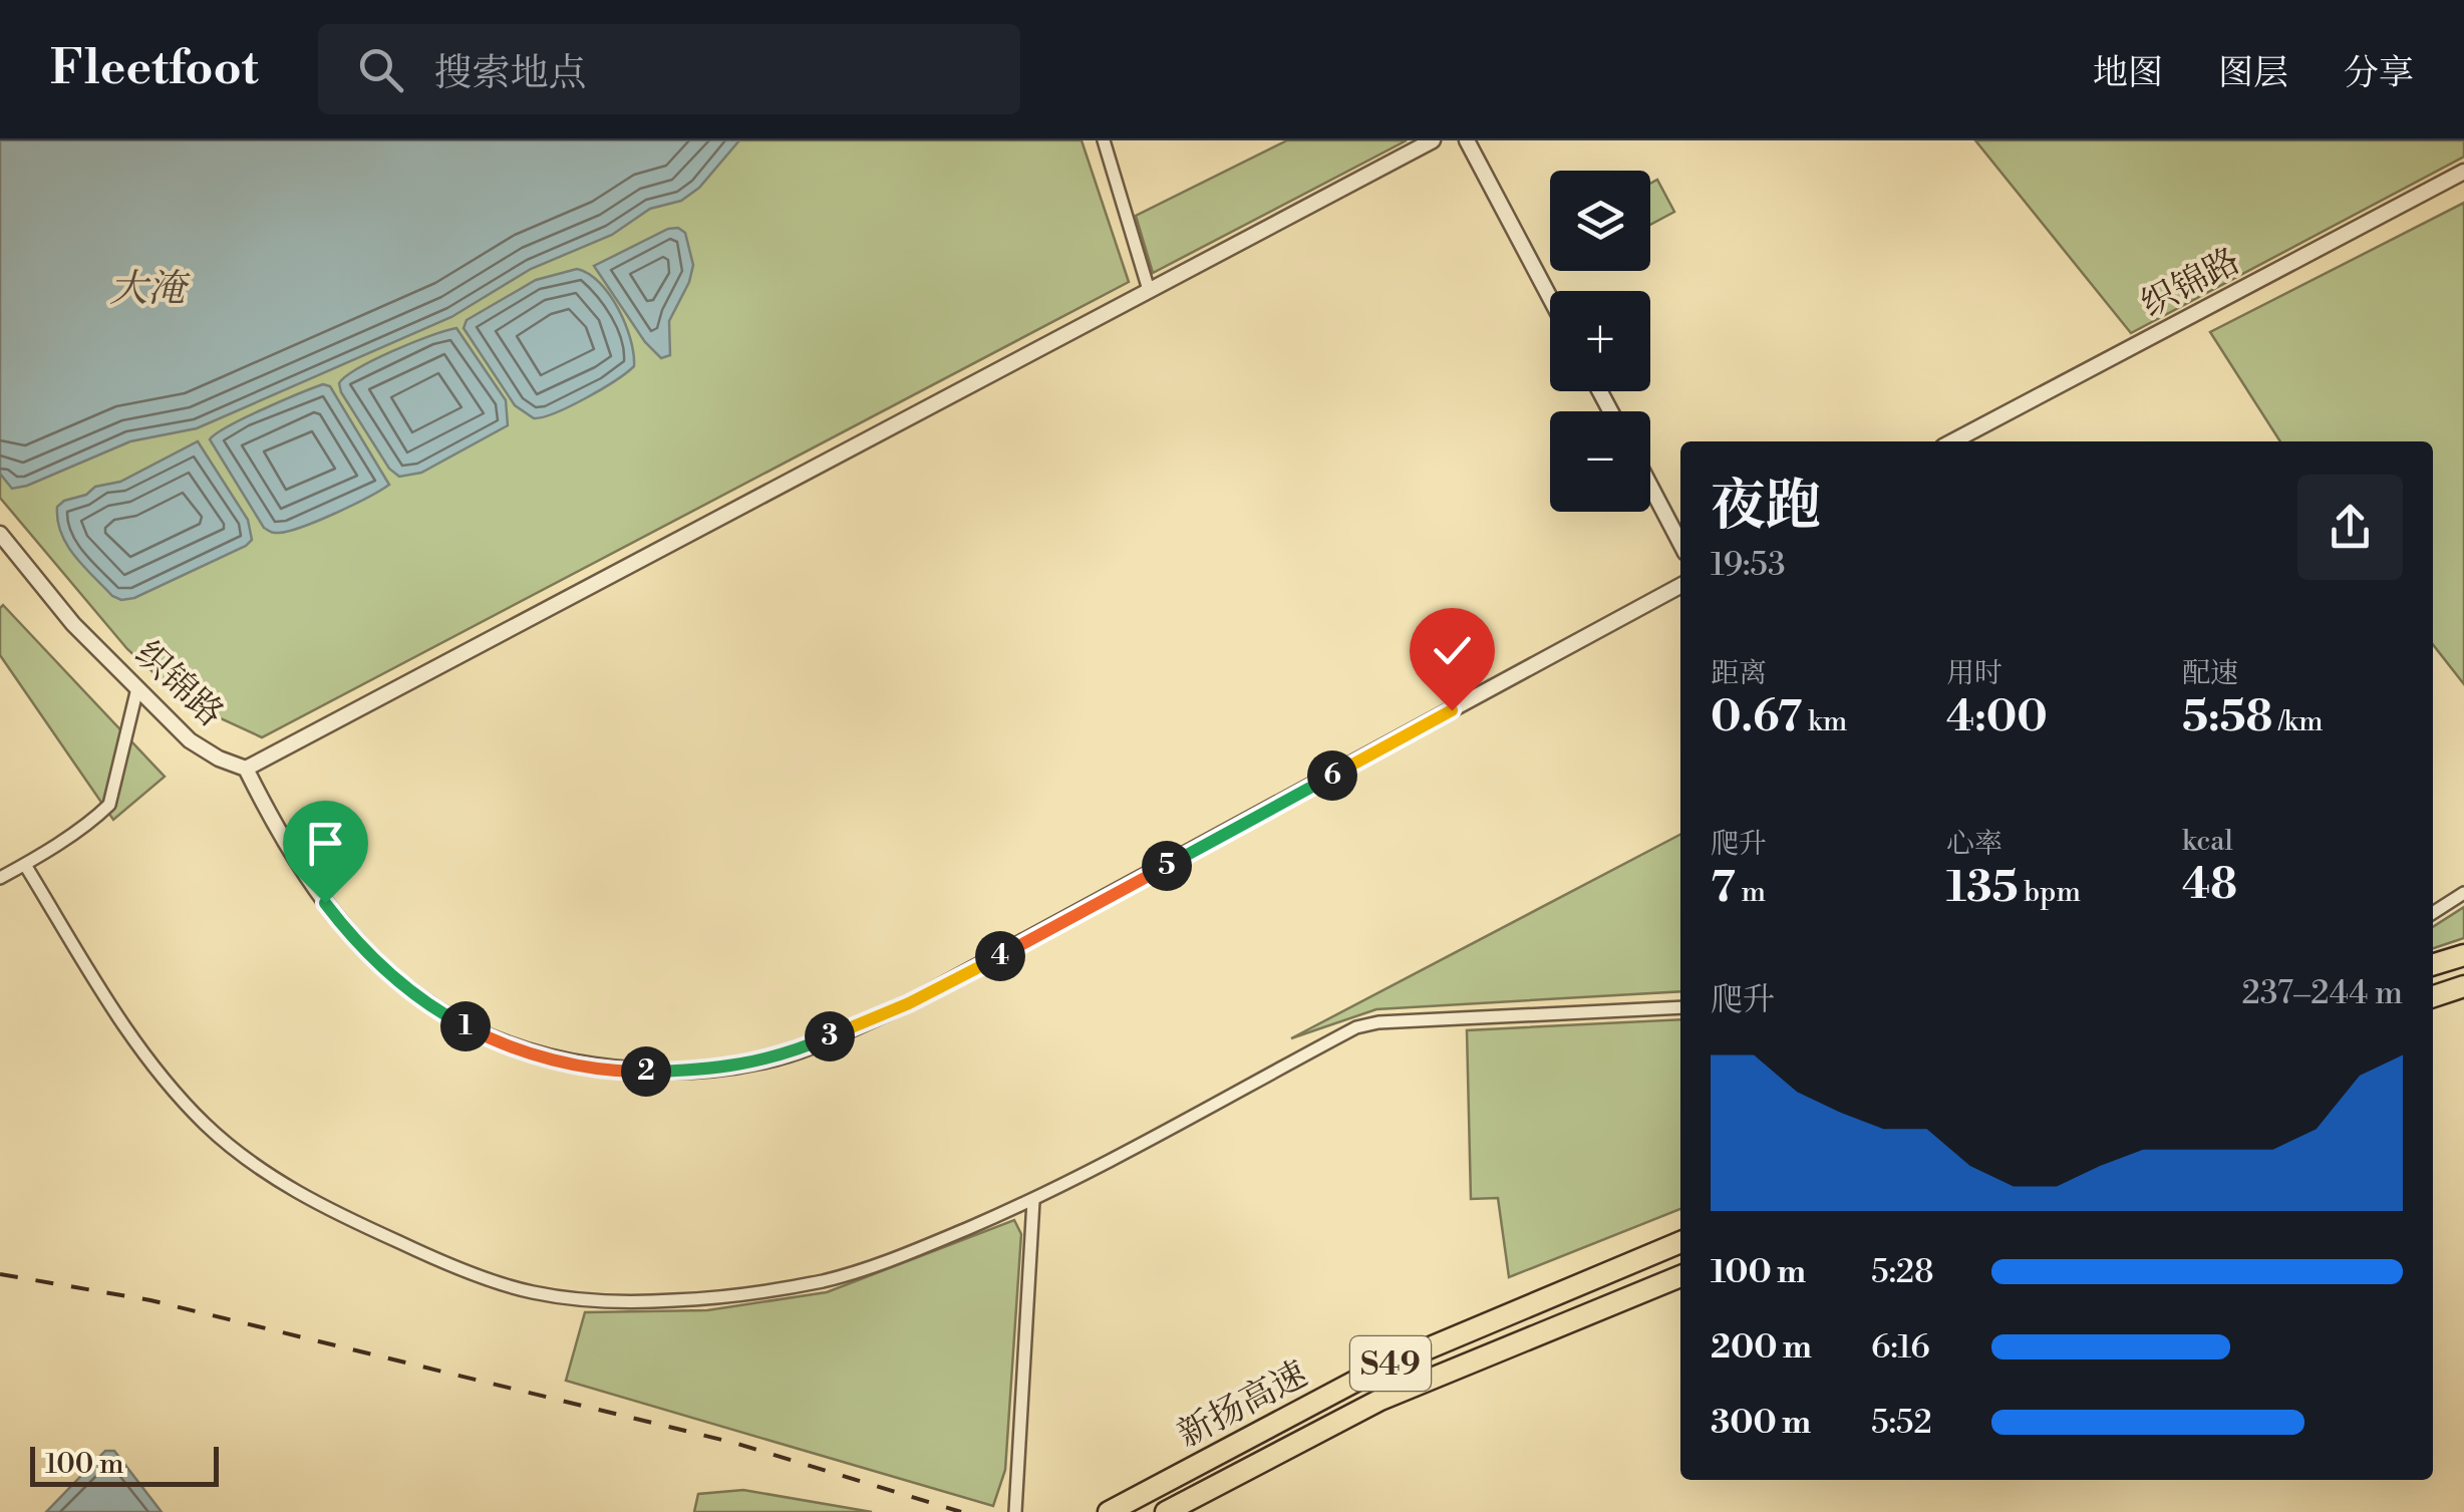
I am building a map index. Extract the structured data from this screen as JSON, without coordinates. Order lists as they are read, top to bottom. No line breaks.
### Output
{"streets":{"highway":["S49","新扬高速"],"street":["织锦路"]},"water":["大淹"],"scale_bar":"100 m","page":{"header":"Fleetfoot","search":"搜索地点","nav":["地图","图层","分享"],"map_buttons":["+","−"],"heading":["夜跑","19:53"],"stats":[["距离","0.67 km"],["用时","4:00"],["配速","5:58 /km"],["爬升","7 m"],["心率","135 bpm"],["kcal","48"]],"pins":["6","5","4","1","3","2"],"chart":["爬升","237–244 m"],"list":[{"name":"100 m","note":"5:28"},{"name":"200 m","note":"6:16"},{"name":"300 m","note":"5:52"}],"scale":"100 m"}}
